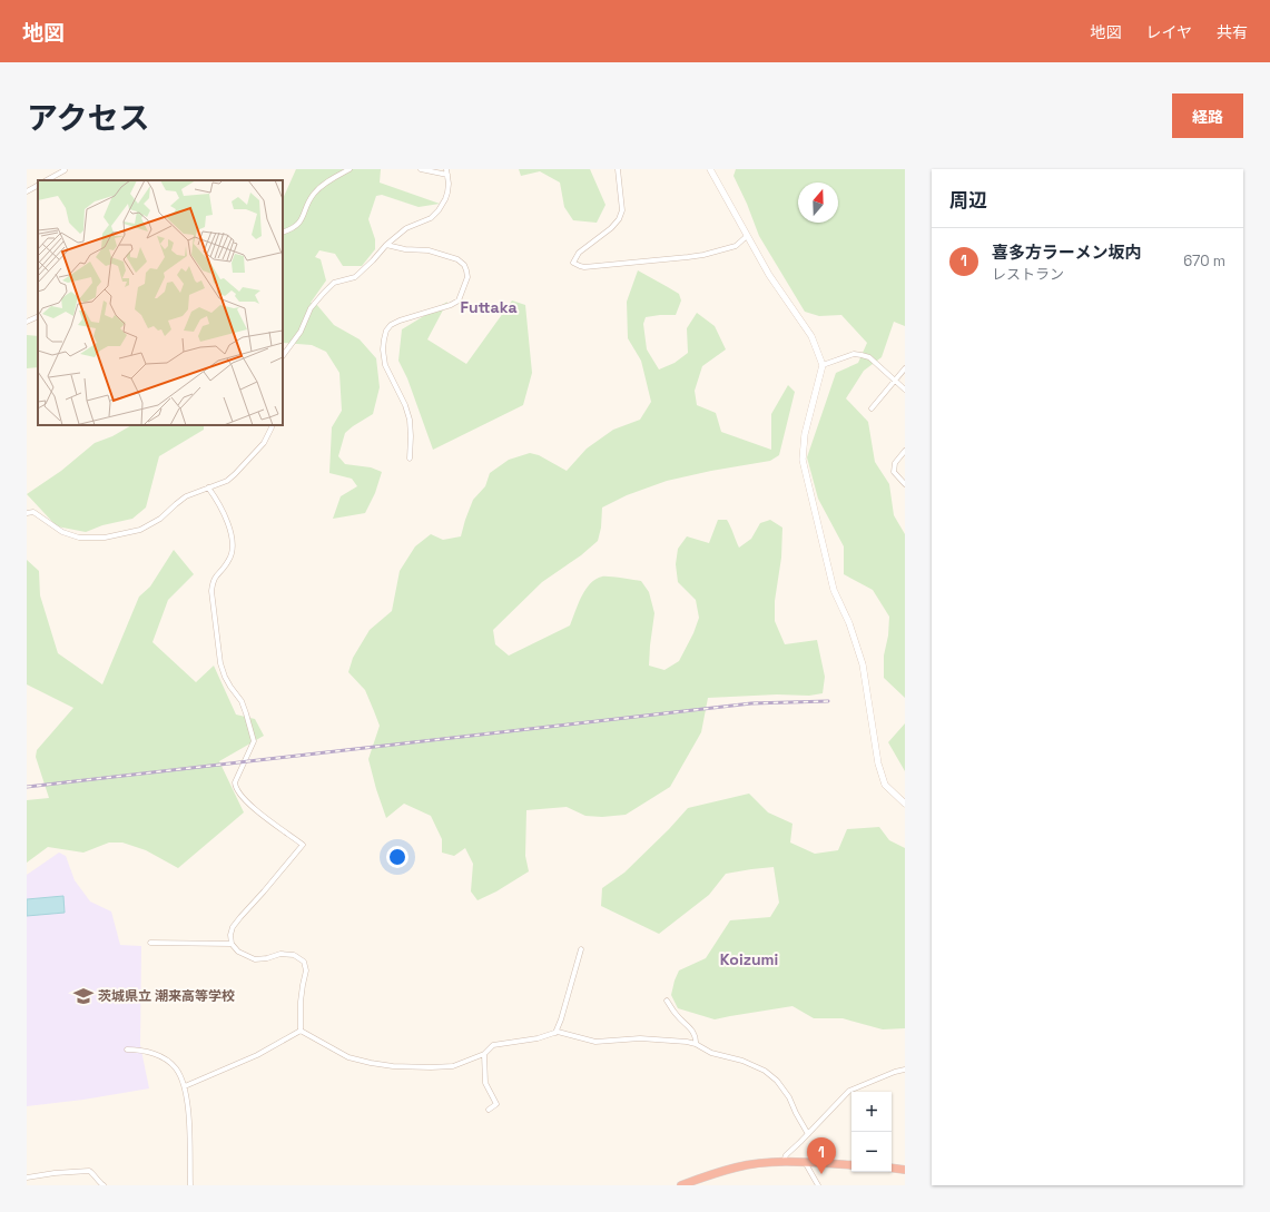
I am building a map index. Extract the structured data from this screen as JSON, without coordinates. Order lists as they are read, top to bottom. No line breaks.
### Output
{"districts":["Futtaka","Koizumi"],"places":{"school or university":["茨城県立 潮来高等学校"]},"north":"top","page":{"header":"地図","nav":["地図","レイヤ","共有"],"title":"アクセス","buttons":"経路","heading":"周辺","list":[{"mark":"1","name":"喜多方ラーメン坂内","note":"レストラン","value":"670 m"}],"map_buttons":["+","−"],"pins":"1"}}
